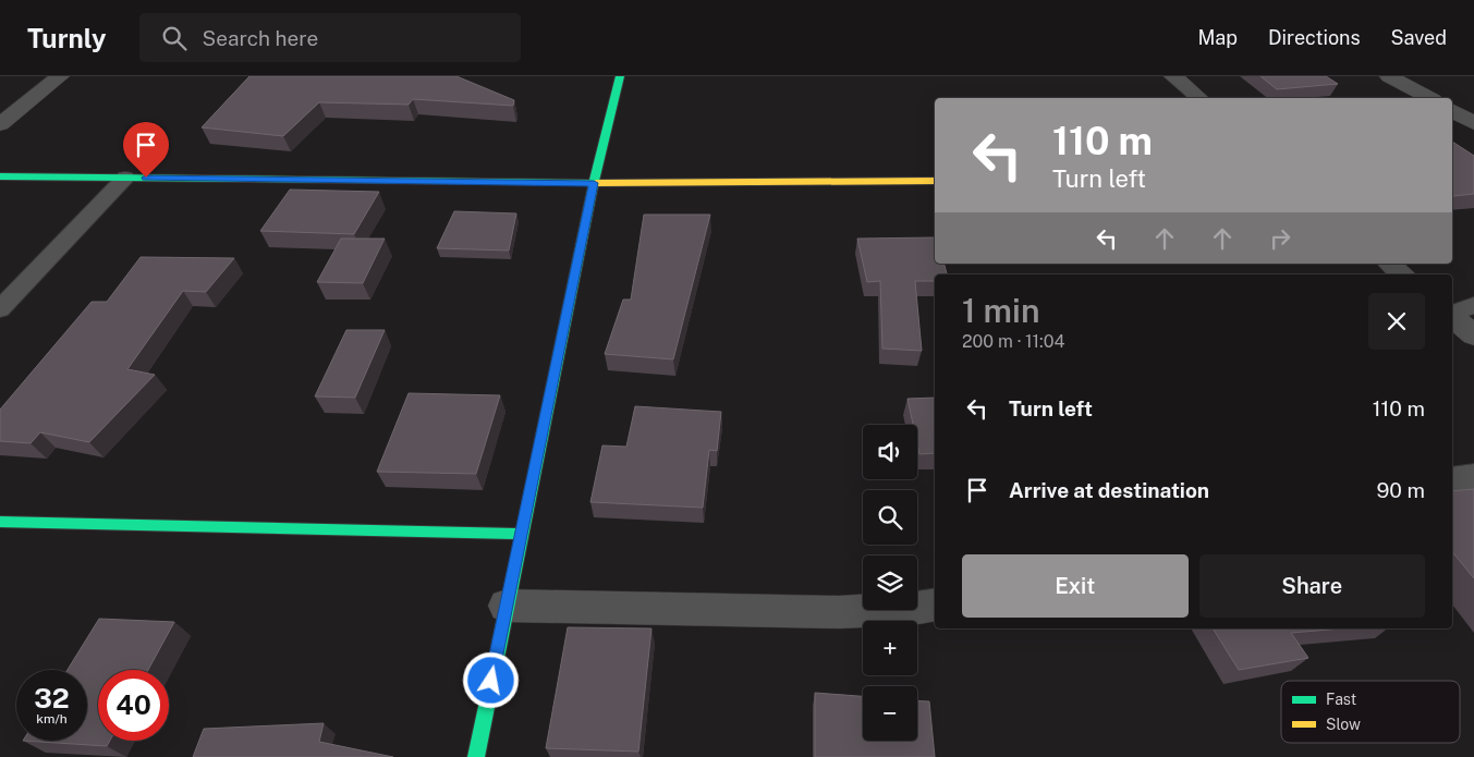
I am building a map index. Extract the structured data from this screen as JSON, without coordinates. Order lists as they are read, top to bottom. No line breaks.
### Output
{"legend":["Fast","Slow"],"page":{"header":"Turnly","search":"Search here","nav":["Map","Directions","Saved"],"turn":["110 m","Turn left"],"heading":["1 min","200 m · 11:04"],"list":[{"name":"Turn left","value":"110 m"},{"name":"Arrive at destination","value":"90 m"}],"map_buttons":["+","−"],"buttons":["Exit","Share"],"speed":"32 km/h","limit":"40"}}
